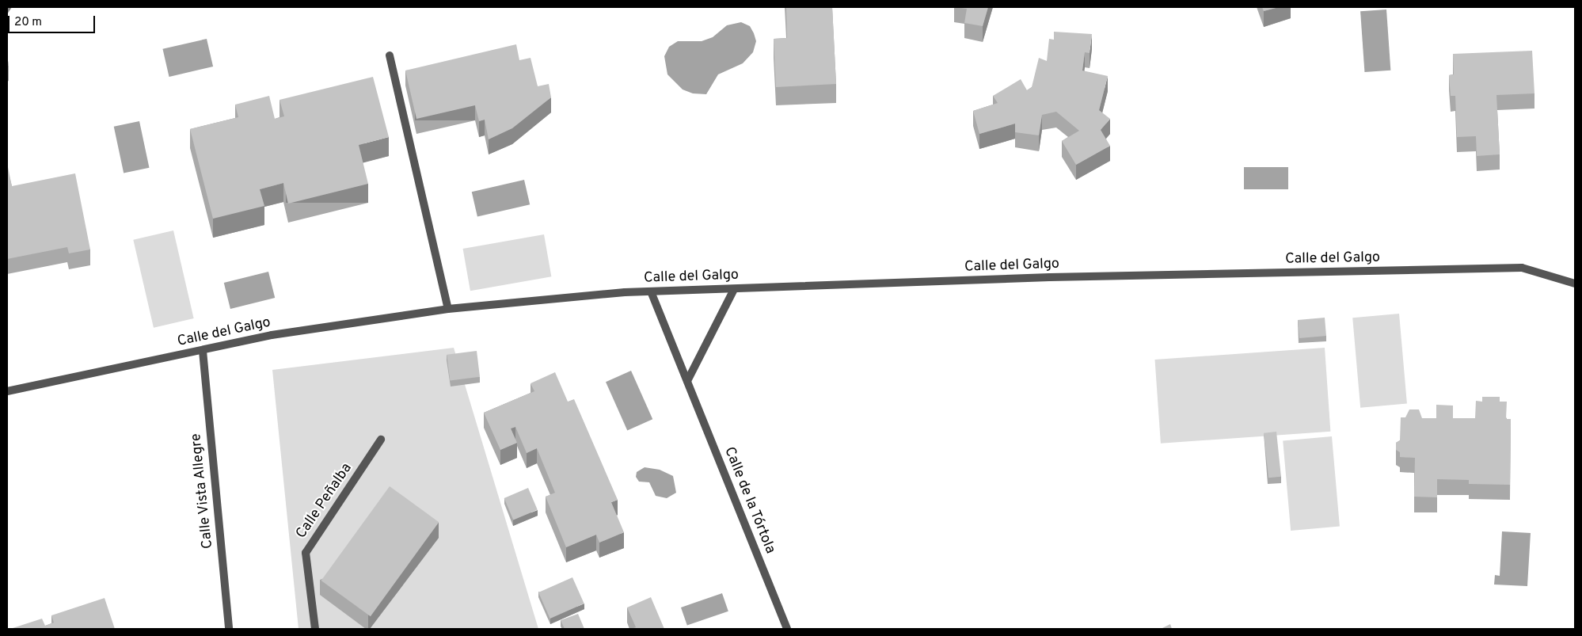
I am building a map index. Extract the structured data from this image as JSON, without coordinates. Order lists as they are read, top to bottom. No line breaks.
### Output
{"streets":{"street":["Calle del Galgo","Calle Vista Allegre","Calle de la Tórtola","Calle Peñalba"]},"crossings":[["Calle del Galgo","Calle Vista Allegre"],["Calle del Galgo","Calle de la Tórtola"]],"scale_bar":"20 m"}
